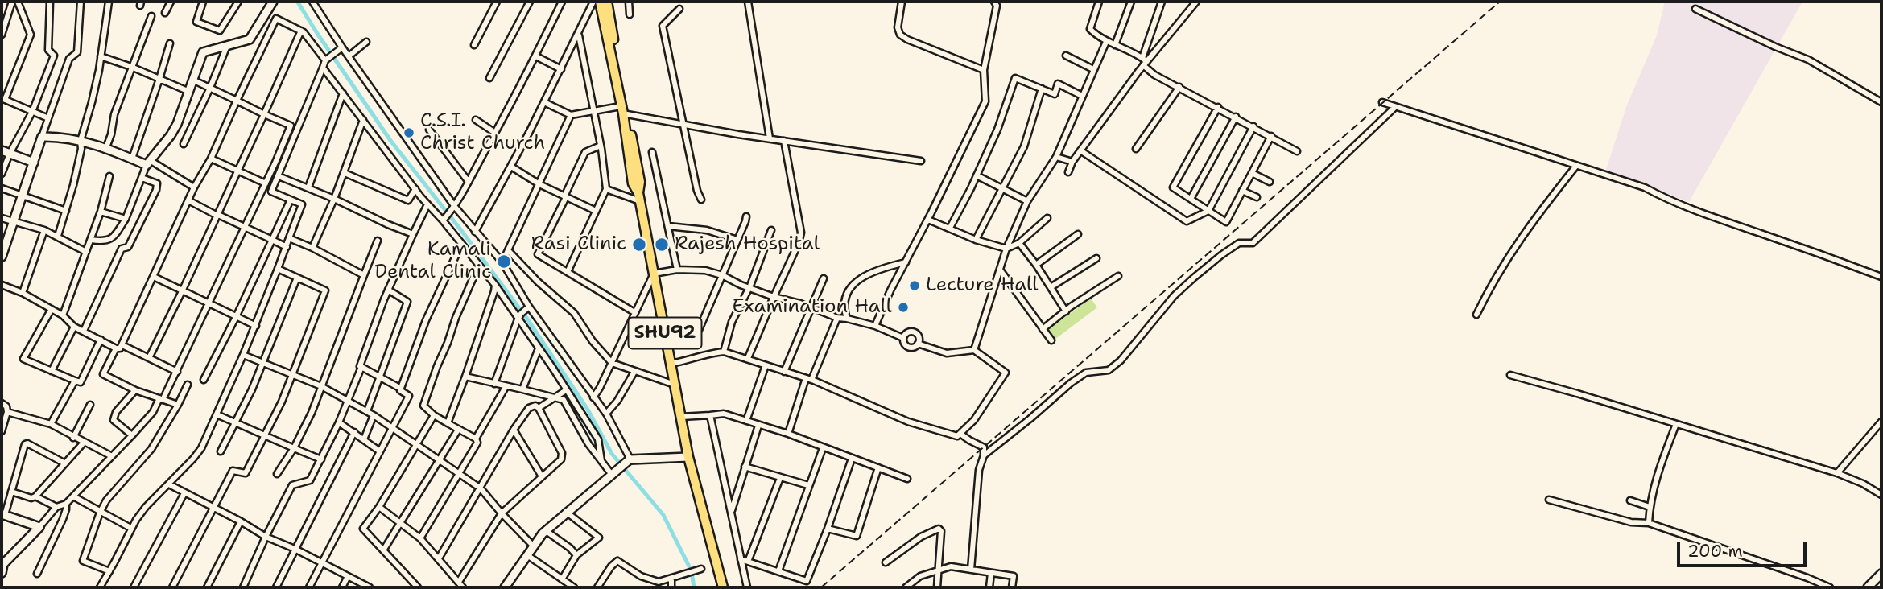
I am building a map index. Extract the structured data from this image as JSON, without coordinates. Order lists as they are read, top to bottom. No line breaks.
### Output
{"streets":{"main road":["SHU92"]},"places":["C.S.I. Christ Church","Rasi Clinic","Rajesh Hospital","Kamali Dental Clinic","Lecture Hall","Examination Hall"],"scale_bar":"200 m"}
